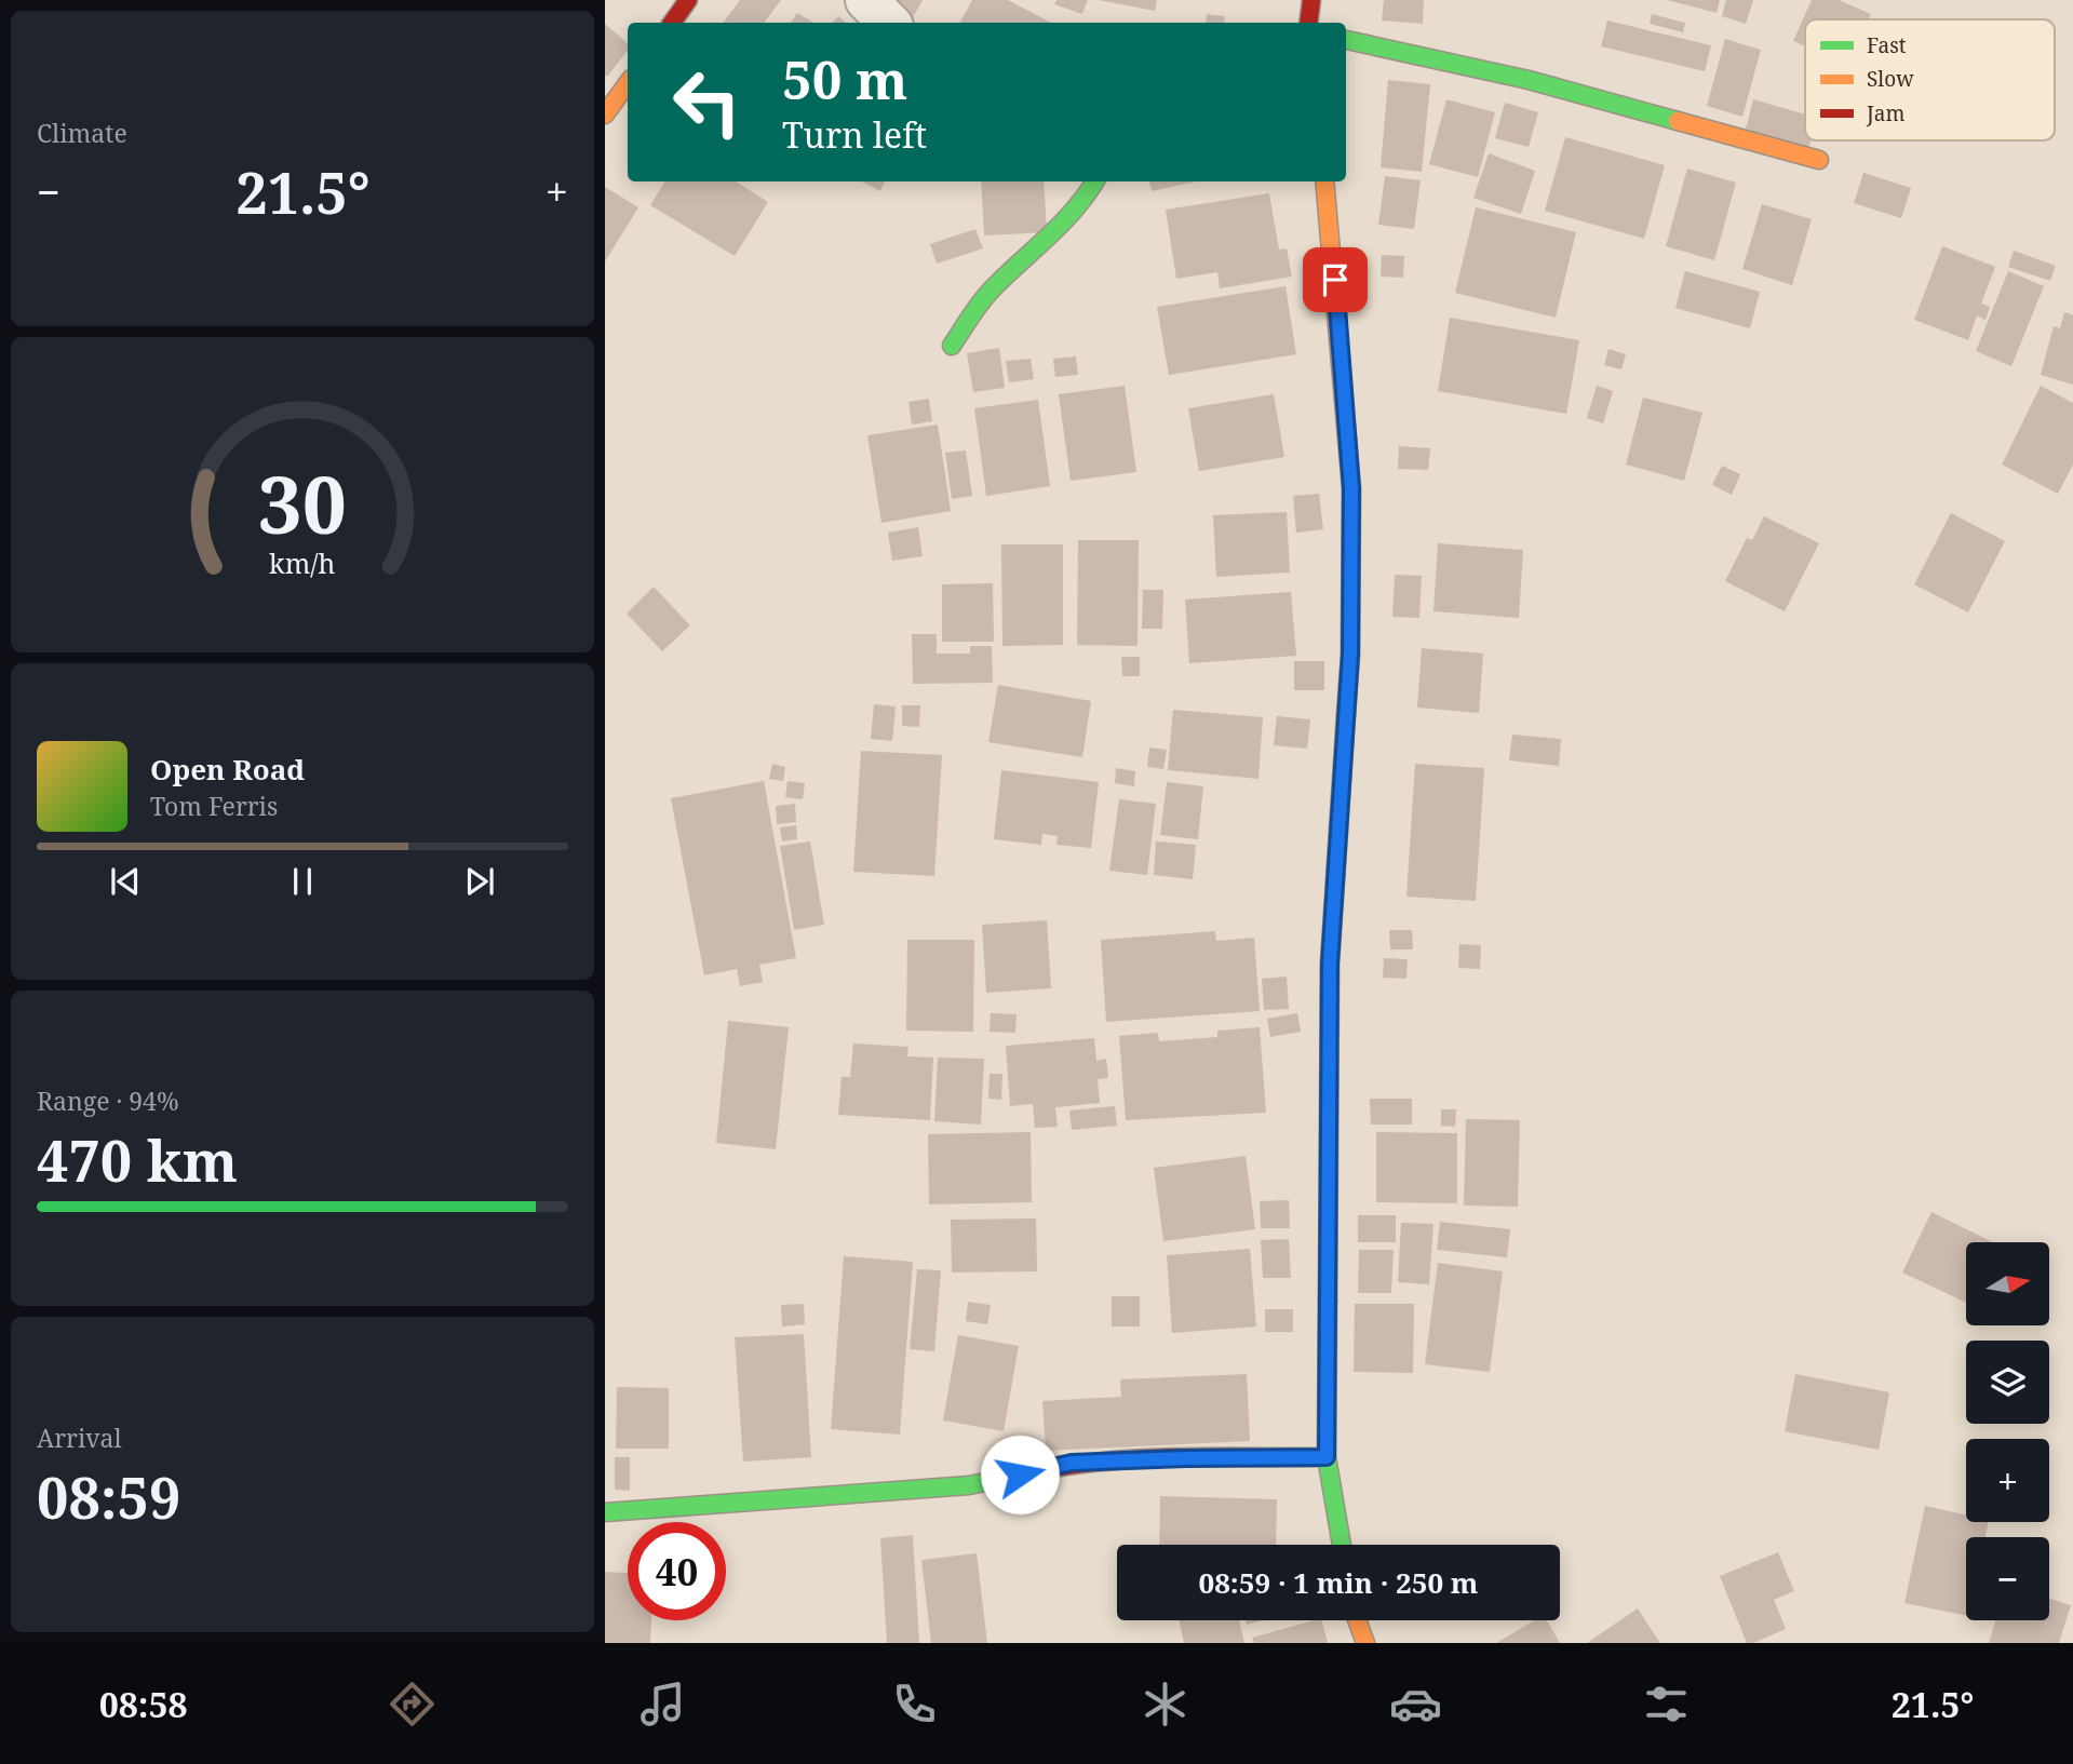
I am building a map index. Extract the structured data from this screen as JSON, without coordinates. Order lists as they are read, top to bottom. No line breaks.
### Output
{"legend":["Fast","Slow","Jam"],"north":"right","page":{"tile":["Climate",["Range · 94%","470 km"],["Arrival","08:59"]],"turn":["50 m","Turn left"],"heat":["−","21.5°","+"],"song":["Open Road","Tom Ferris"],"map_buttons":["+","−"],"limit":"40","trip":"08:59 · 1 min · 250 m","tabs":["08:58","21.5°"],"gauge":["30","km/h"]}}
